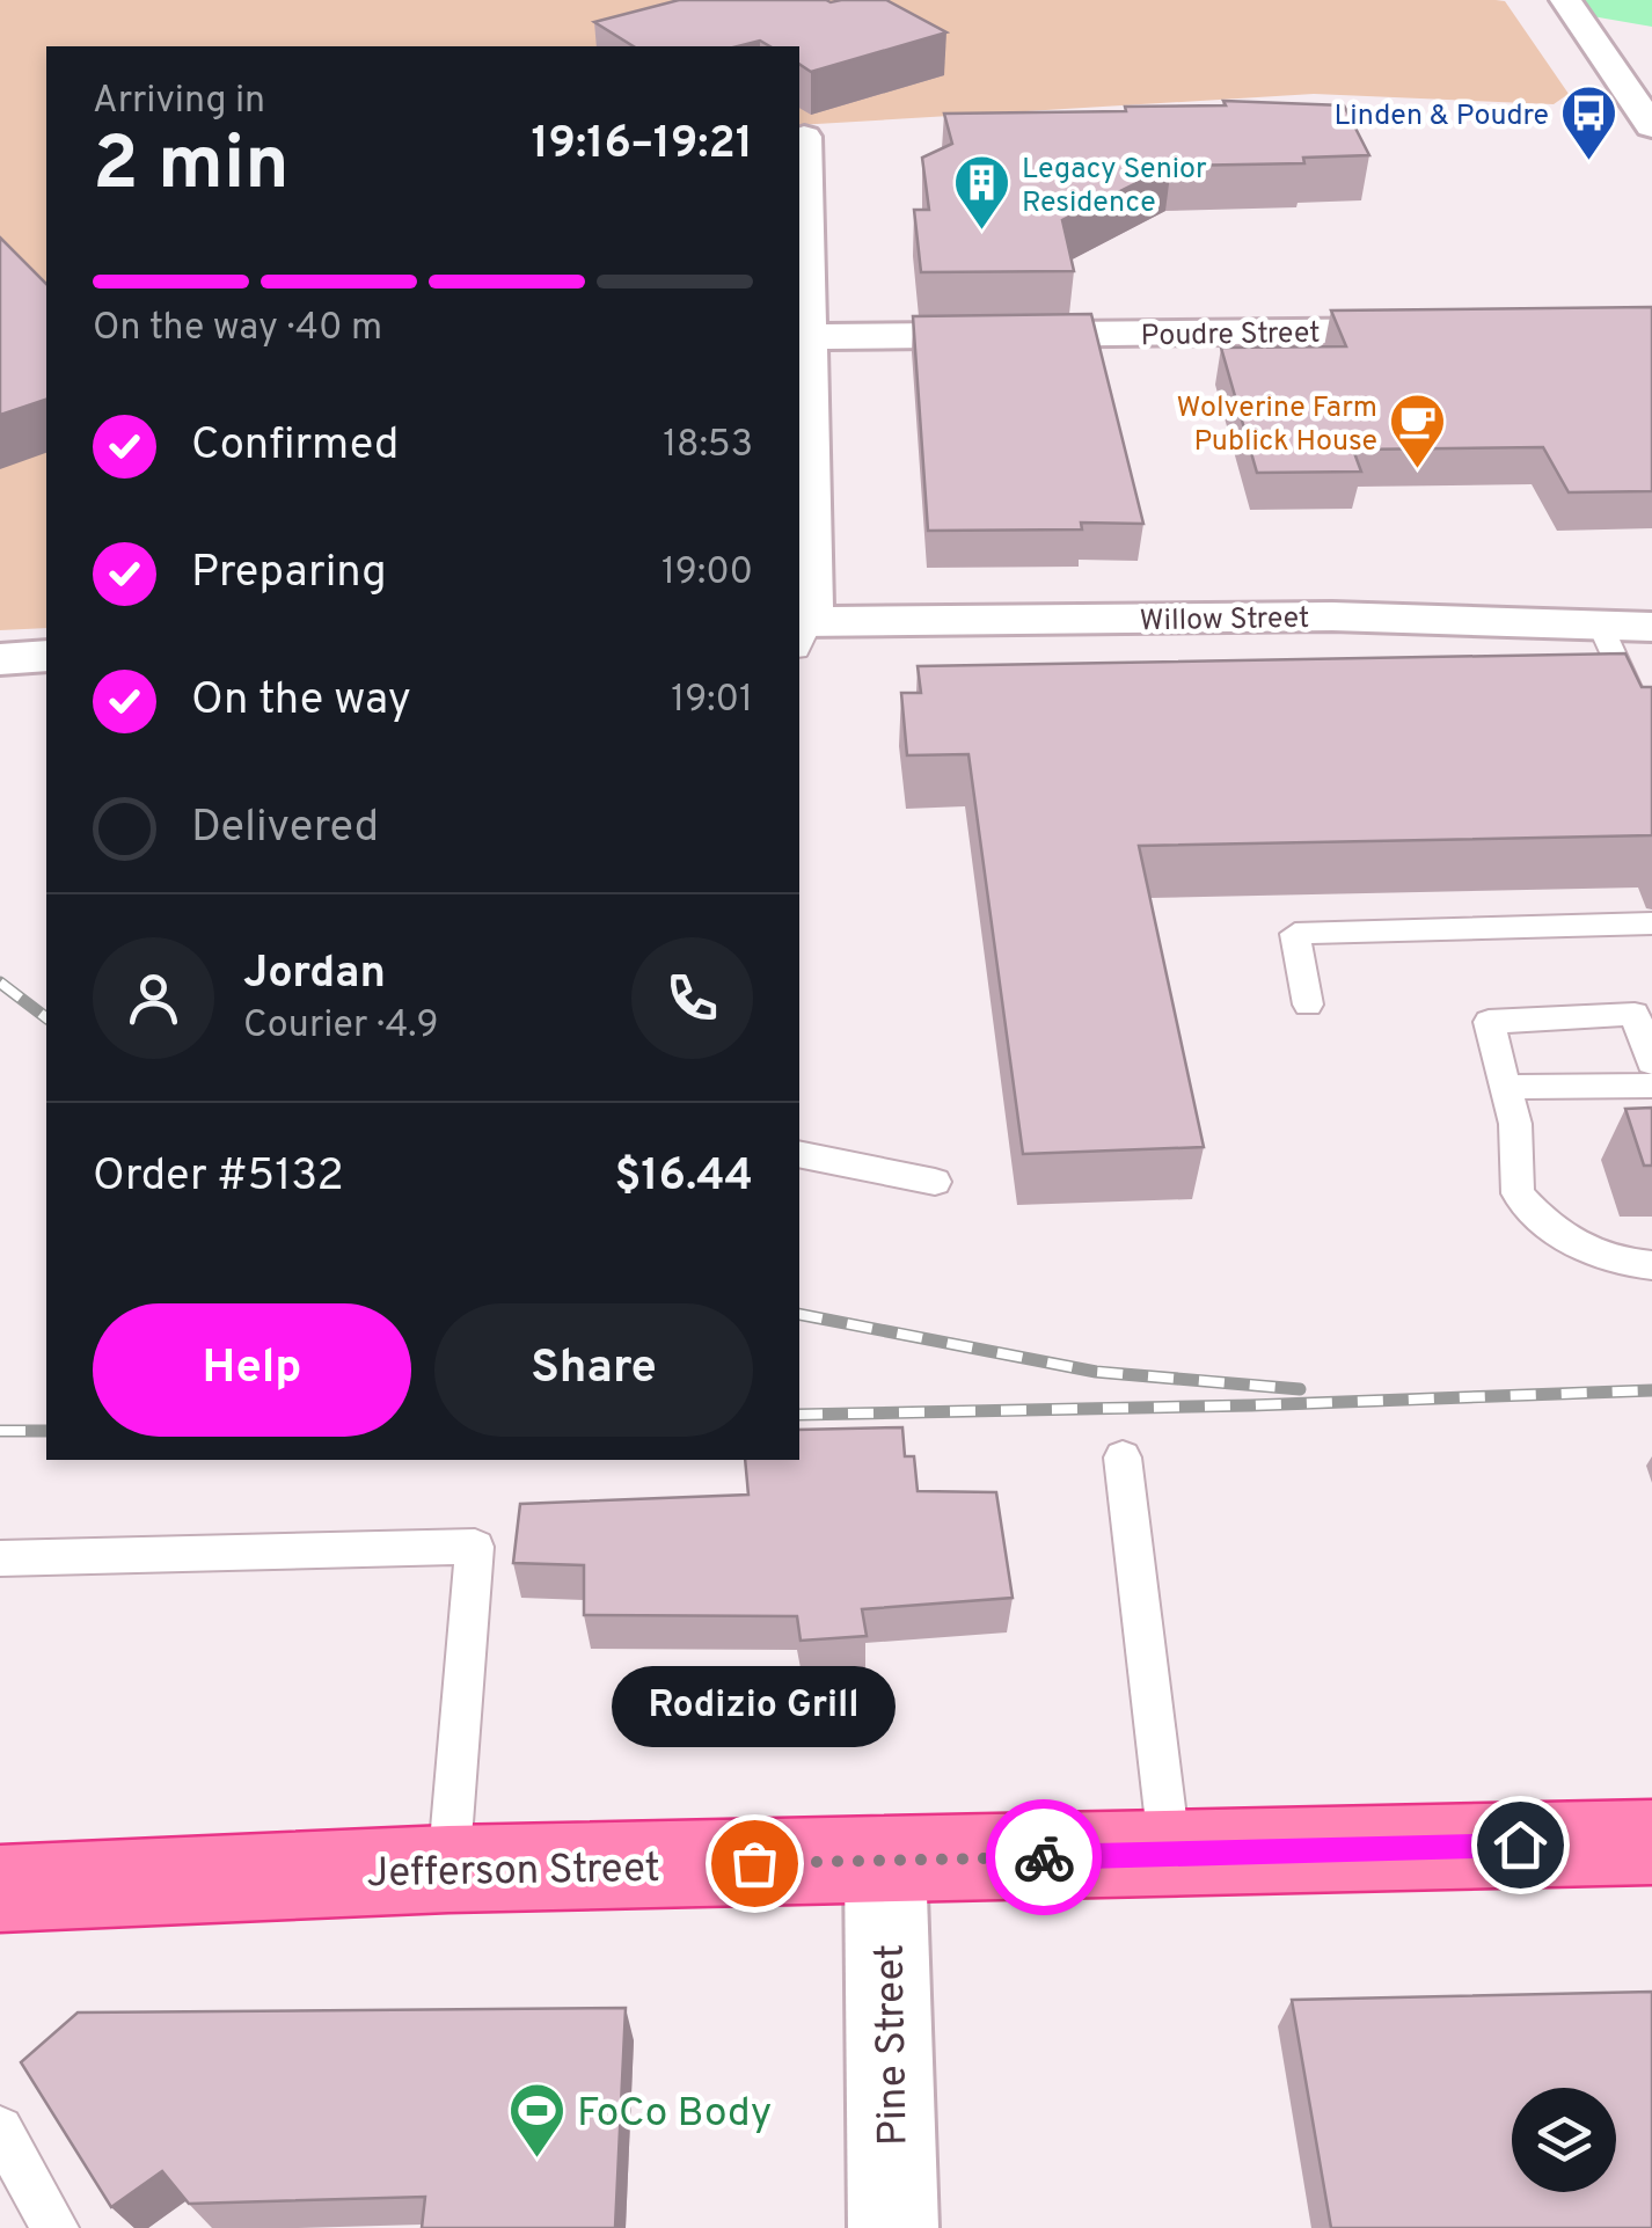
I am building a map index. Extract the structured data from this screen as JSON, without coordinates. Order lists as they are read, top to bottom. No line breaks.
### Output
{"streets":{"highway":["Jefferson Street"],"street":["Poudre Street","Willow Street","Pine Street"]},"crossings":[["Jefferson Street","Pine Street"]],"places":{"bus stop":["Linden & Poudre"],"building":["Legacy Senior Residence"],"cafe":["Wolverine Farm Publick House"],"other":["Rodizio Grill"],"sports":["FoCo Body"]},"page":{"heading":["2 min","Arriving in","19:16–19:21"],"panel":["Jordan","Courier · 4.9","Order #5132","$16.44"],"bar":"On the way · 40 m","list":[["Confirmed","18:53"],["Preparing","19:00"],["On the way","19:01"],"Delivered"],"buttons":["Help","Share"],"bubble":"Rodizio Grill"}}
